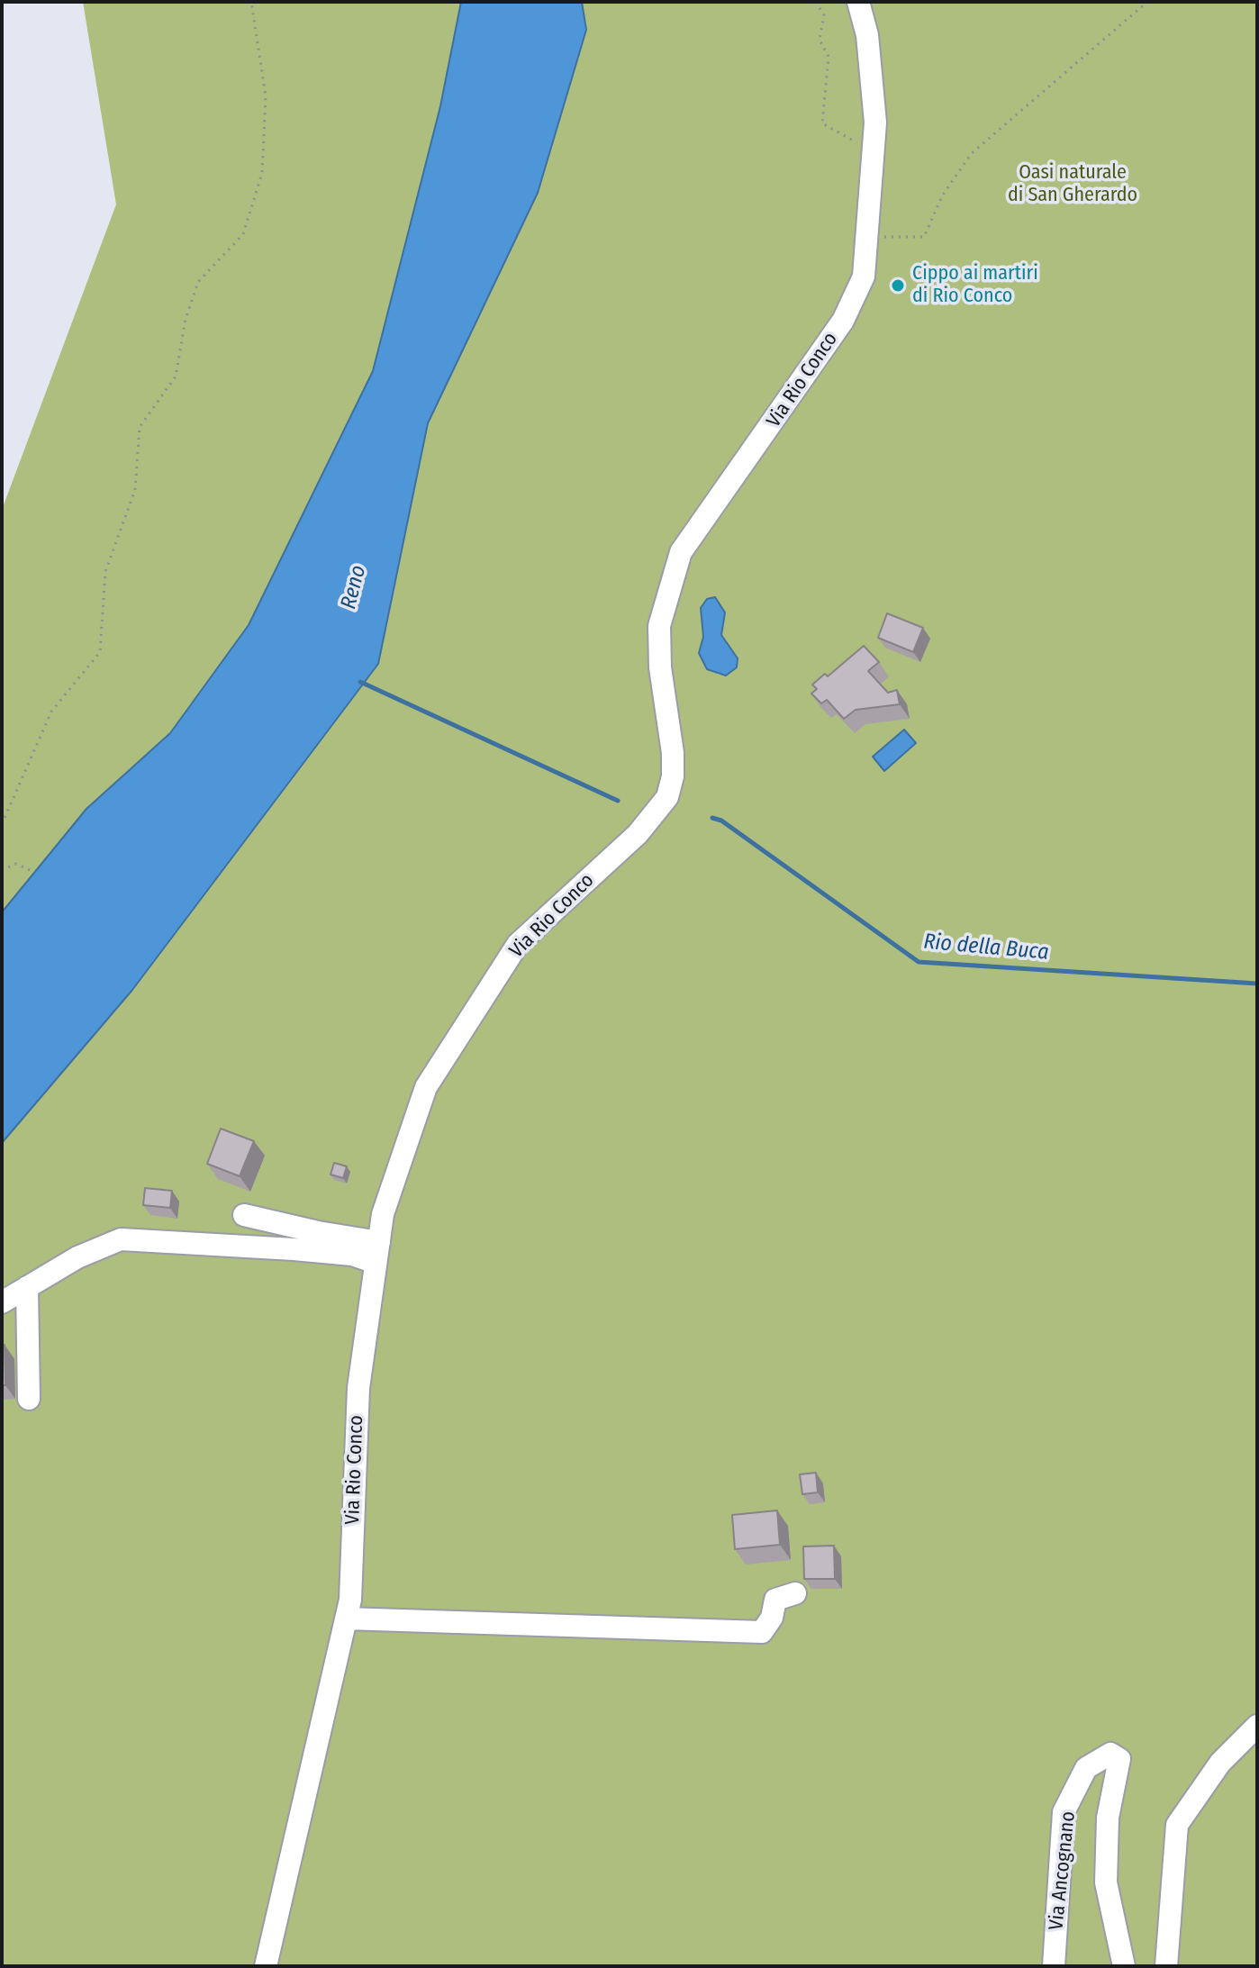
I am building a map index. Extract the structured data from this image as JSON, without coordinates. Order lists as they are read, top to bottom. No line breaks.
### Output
{"streets":{"street":["Via Rio Conco","Via Ancognano"]},"water":["Reno","Rio della Buca"],"parks":["Oasi naturale di San Gherardo"],"places":["Cippo ai martiri di Rio Conco"]}
